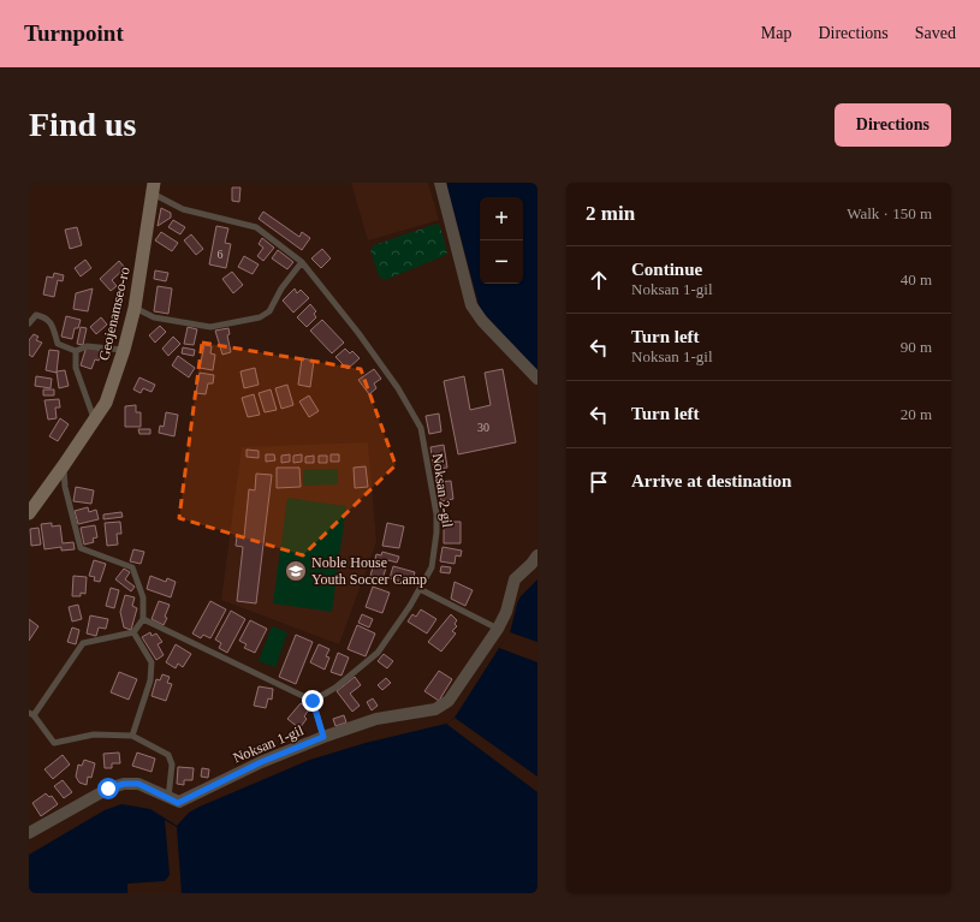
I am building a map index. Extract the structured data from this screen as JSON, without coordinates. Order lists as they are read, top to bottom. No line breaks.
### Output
{"streets":{"main road":["Geojenamseo-ro"],"street":["Noksan 1-gil"],"lane":["Noksan 2-gil"]},"crossings":[["Geojenamseo-ro","Noksan 2-gil"]],"places":{"school or university":["Noble House Youth Soccer Camp"]},"house_numbers":["6","30"],"page":{"header":"Turnpoint","nav":["Map","Directions","Saved"],"buttons":"Directions","title":"Find us","heading":["2 min","Walk · 150 m"],"map_buttons":["+","−"],"list":[["Continue","Noksan 1-gil","40 m"],["Turn left","Noksan 1-gil","90 m"],["Turn left","20 m"],"Arrive at destination"]}}
